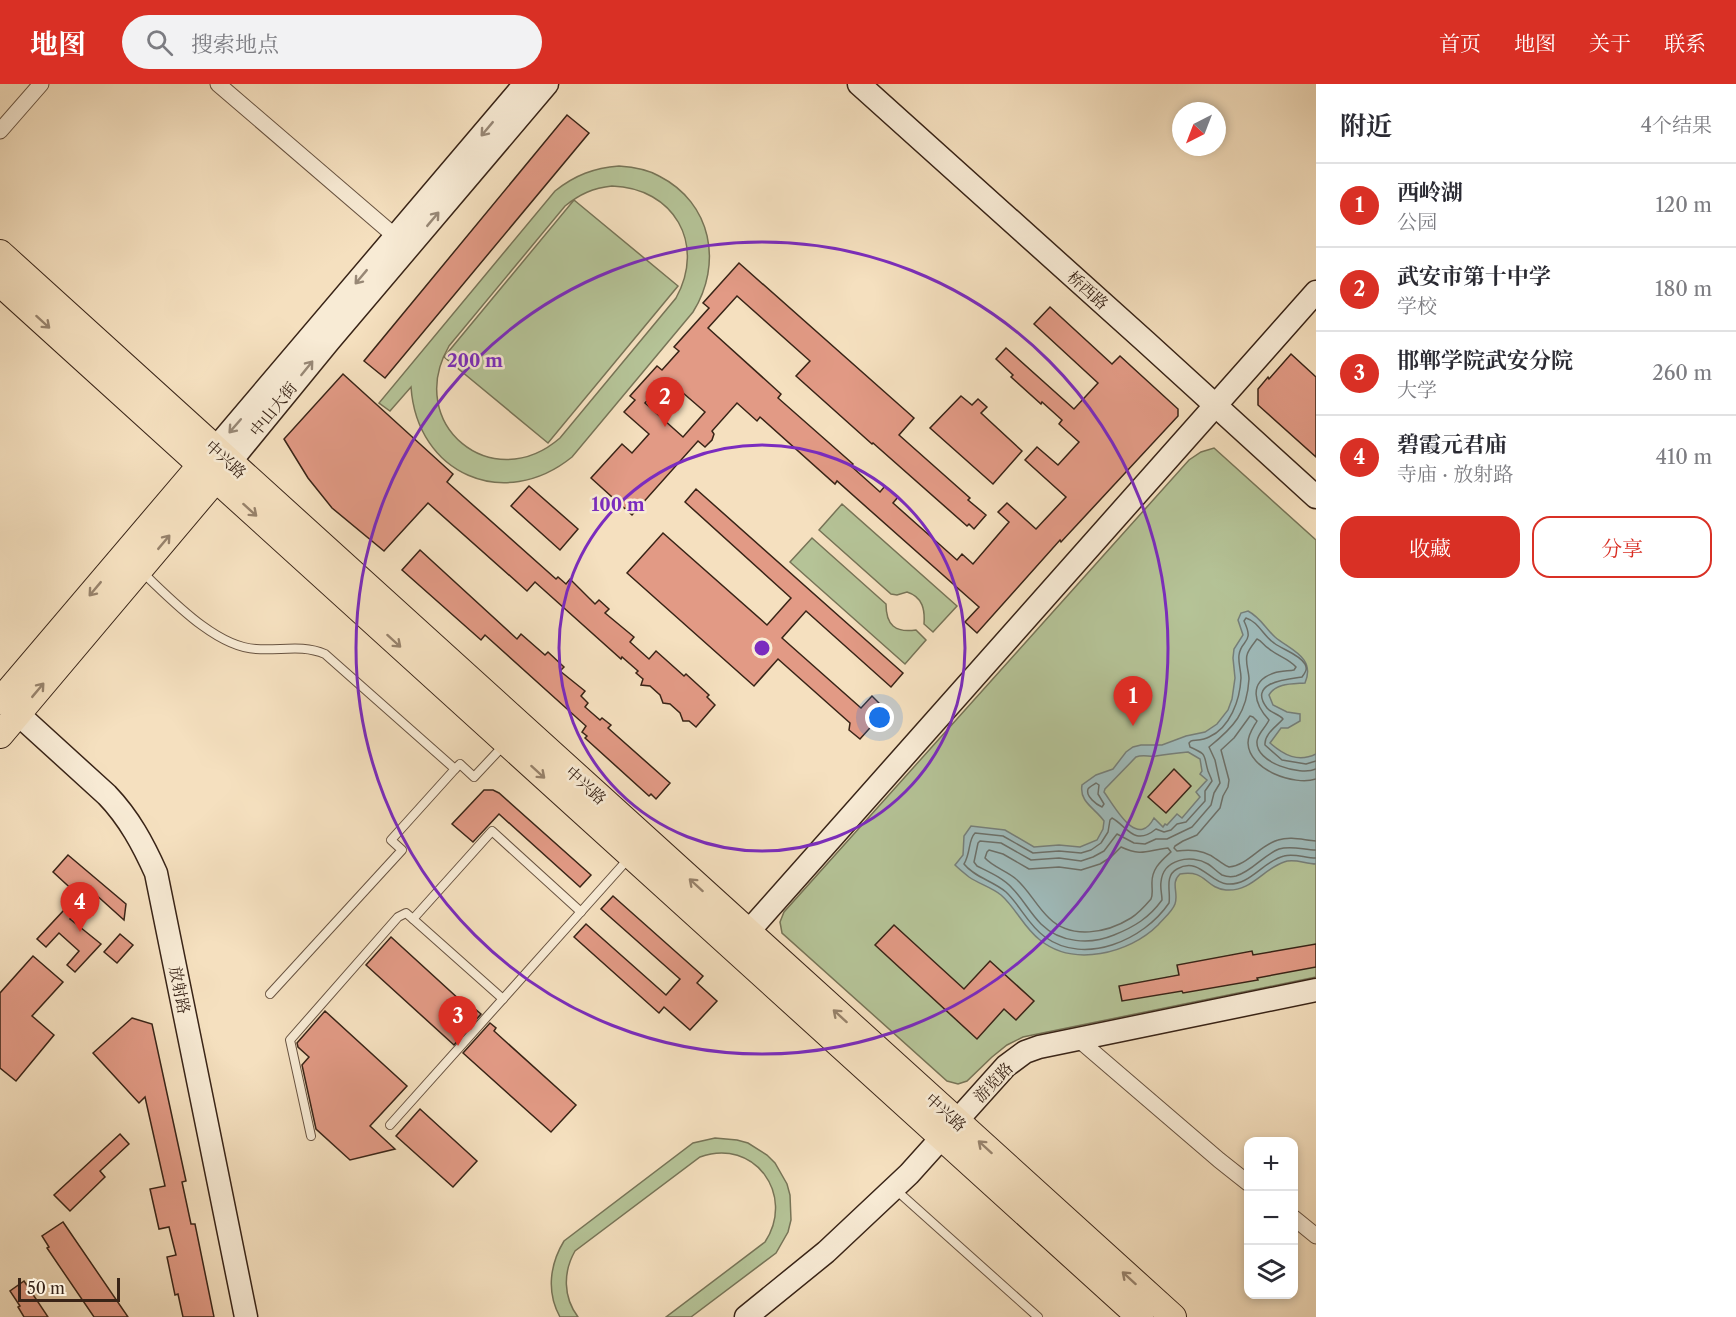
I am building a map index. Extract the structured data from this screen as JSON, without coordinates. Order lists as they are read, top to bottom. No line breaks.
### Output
{"streets":{"main road":["中山大街","中兴路"],"street":["桥西路","放射路","游览路"]},"crossings":[["中山大街","中兴路"],["中山大街","放射路"],["中兴路","游览路"]],"scale_bar":"50 m","north":"bottom left","page":{"header":"地图","search":"搜索地点","nav":["首页","地图","关于","联系"],"heading":["附近","4个结果"],"list":[{"mark":"1","name":"西岭湖","note":"公园","value":"120 m"},{"mark":"2","name":"武安市第十中学","note":"学校","value":"180 m"},{"mark":"3","name":"邯郸学院武安分院","note":"大学","value":"260 m"},{"mark":"4","name":"碧霞元君庙","note":"寺庙 · 放射路","value":"410 m"}],"pins":["2","1","4","3"],"buttons":["收藏","分享"],"map_buttons":["+","−"],"scale":"50 m"},"rings":["200 m","100 m"]}
